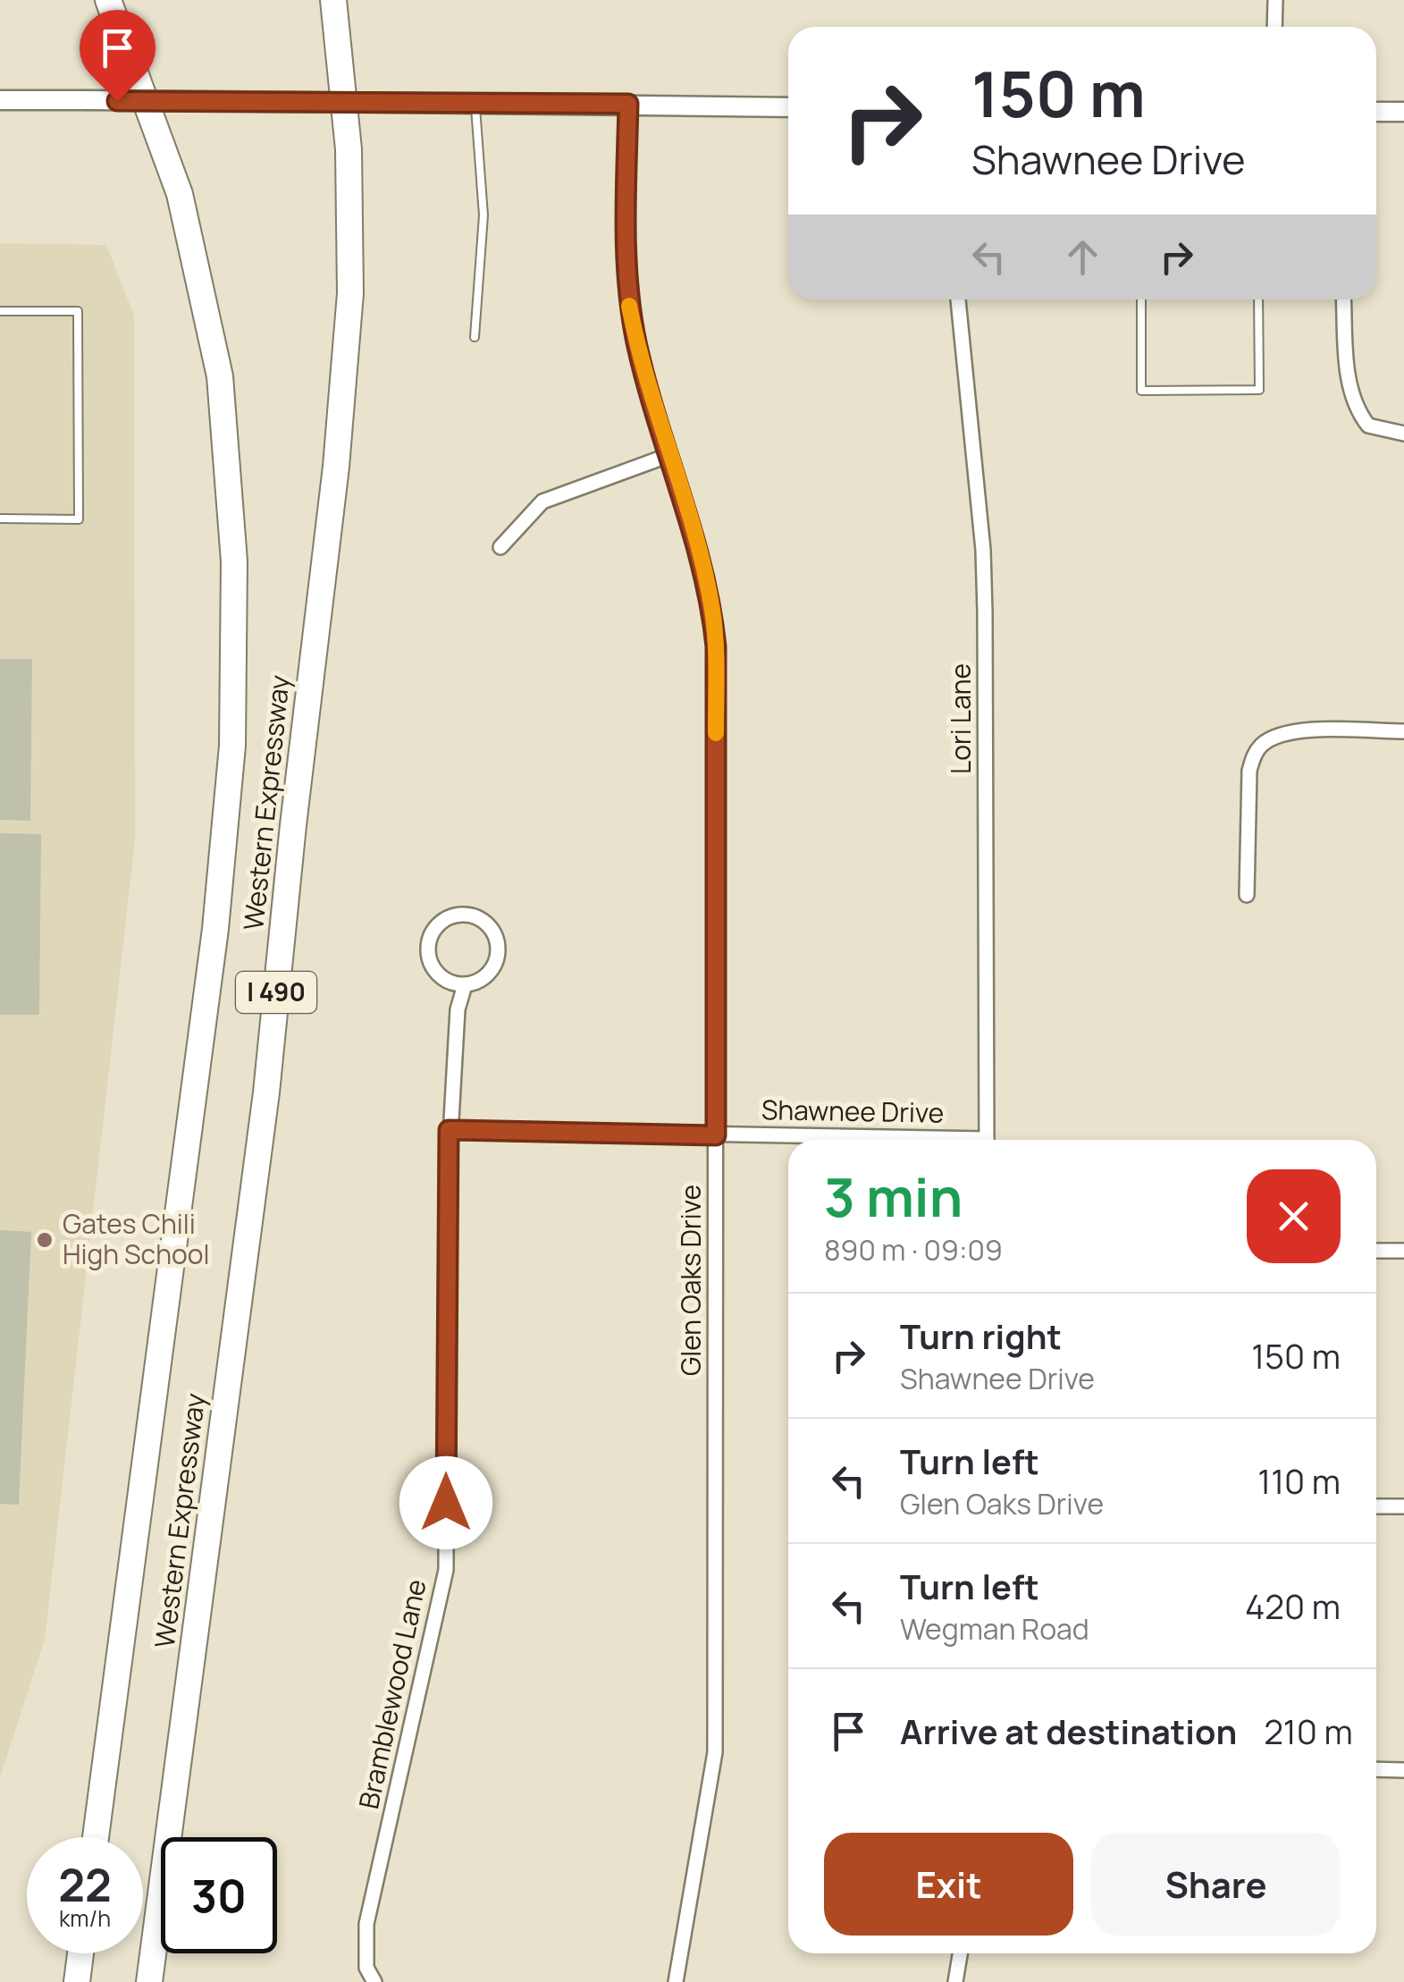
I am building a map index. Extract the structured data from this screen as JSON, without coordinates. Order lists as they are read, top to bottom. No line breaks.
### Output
{"streets":{"highway":["Western Expressway","I 490"],"street":["Lori Lane","Shawnee Drive","Glen Oaks Drive","Bramblewood Lane"]},"crossings":[["Shawnee Drive","Glen Oaks Drive"],["Shawnee Drive","Bramblewood Lane"]],"places":["Gates Chili High School"],"page":{"turn":["150 m","Shawnee Drive"],"heading":["3 min","890 m · 09:09"],"list":[{"name":"Turn right","note":"Shawnee Drive","value":"150 m"},{"name":"Turn left","note":"Glen Oaks Drive","value":"110 m"},{"name":"Turn left","note":"Wegman Road","value":"420 m"},{"name":"Arrive at destination","value":"210 m"}],"buttons":["Exit","Share"],"speed":"22 km/h","limit":"30"}}
